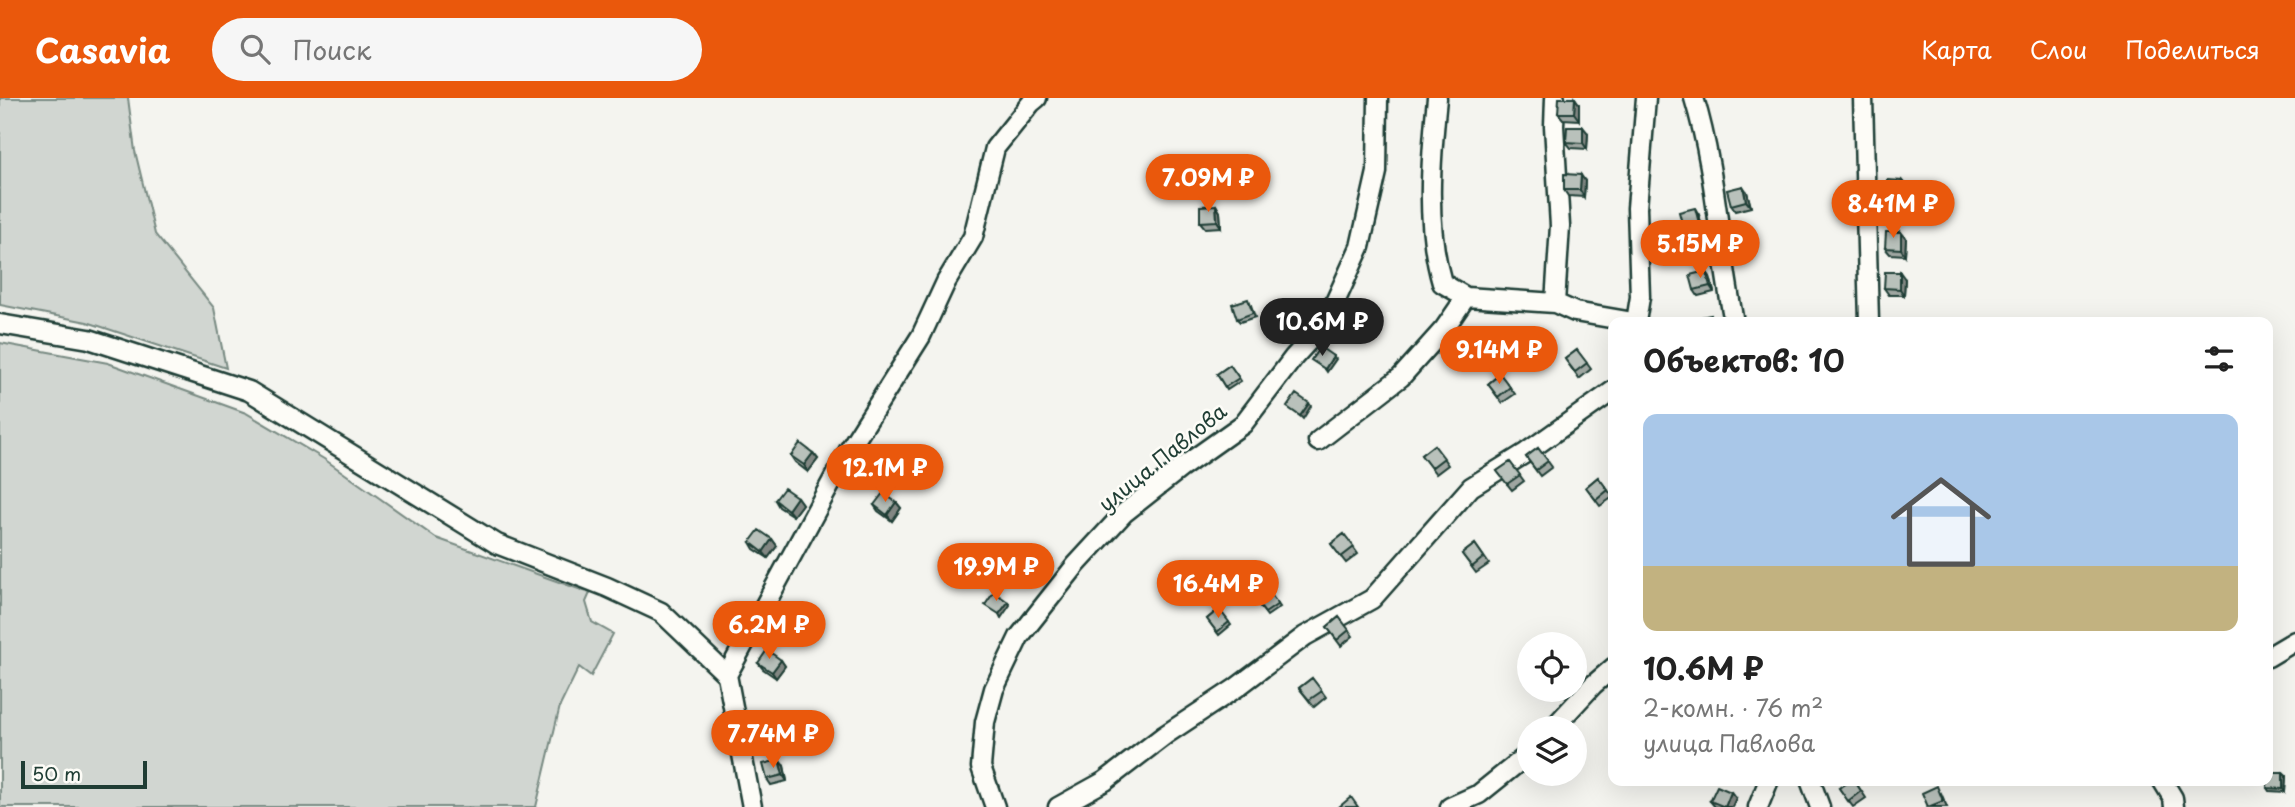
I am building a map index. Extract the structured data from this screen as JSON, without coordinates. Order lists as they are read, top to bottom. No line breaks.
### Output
{"streets":{"street":["улица Павлова"]},"scale_bar":"50 m","page":{"header":"Casavia","search":"Поиск","nav":["Карта","Слои","Поделиться"],"price":["7.09M ₽","8.41M ₽","5.15M ₽","10.6M ₽","9.14M ₽","12.1M ₽","19.9M ₽","16.4M ₽","6.2M ₽","7.74M ₽"],"heading":"Объектов: 10","list":[{"name":"10.6M ₽","note":"2-комн. · 76 m² · улица Павлова"}],"scale":"50 m"}}
